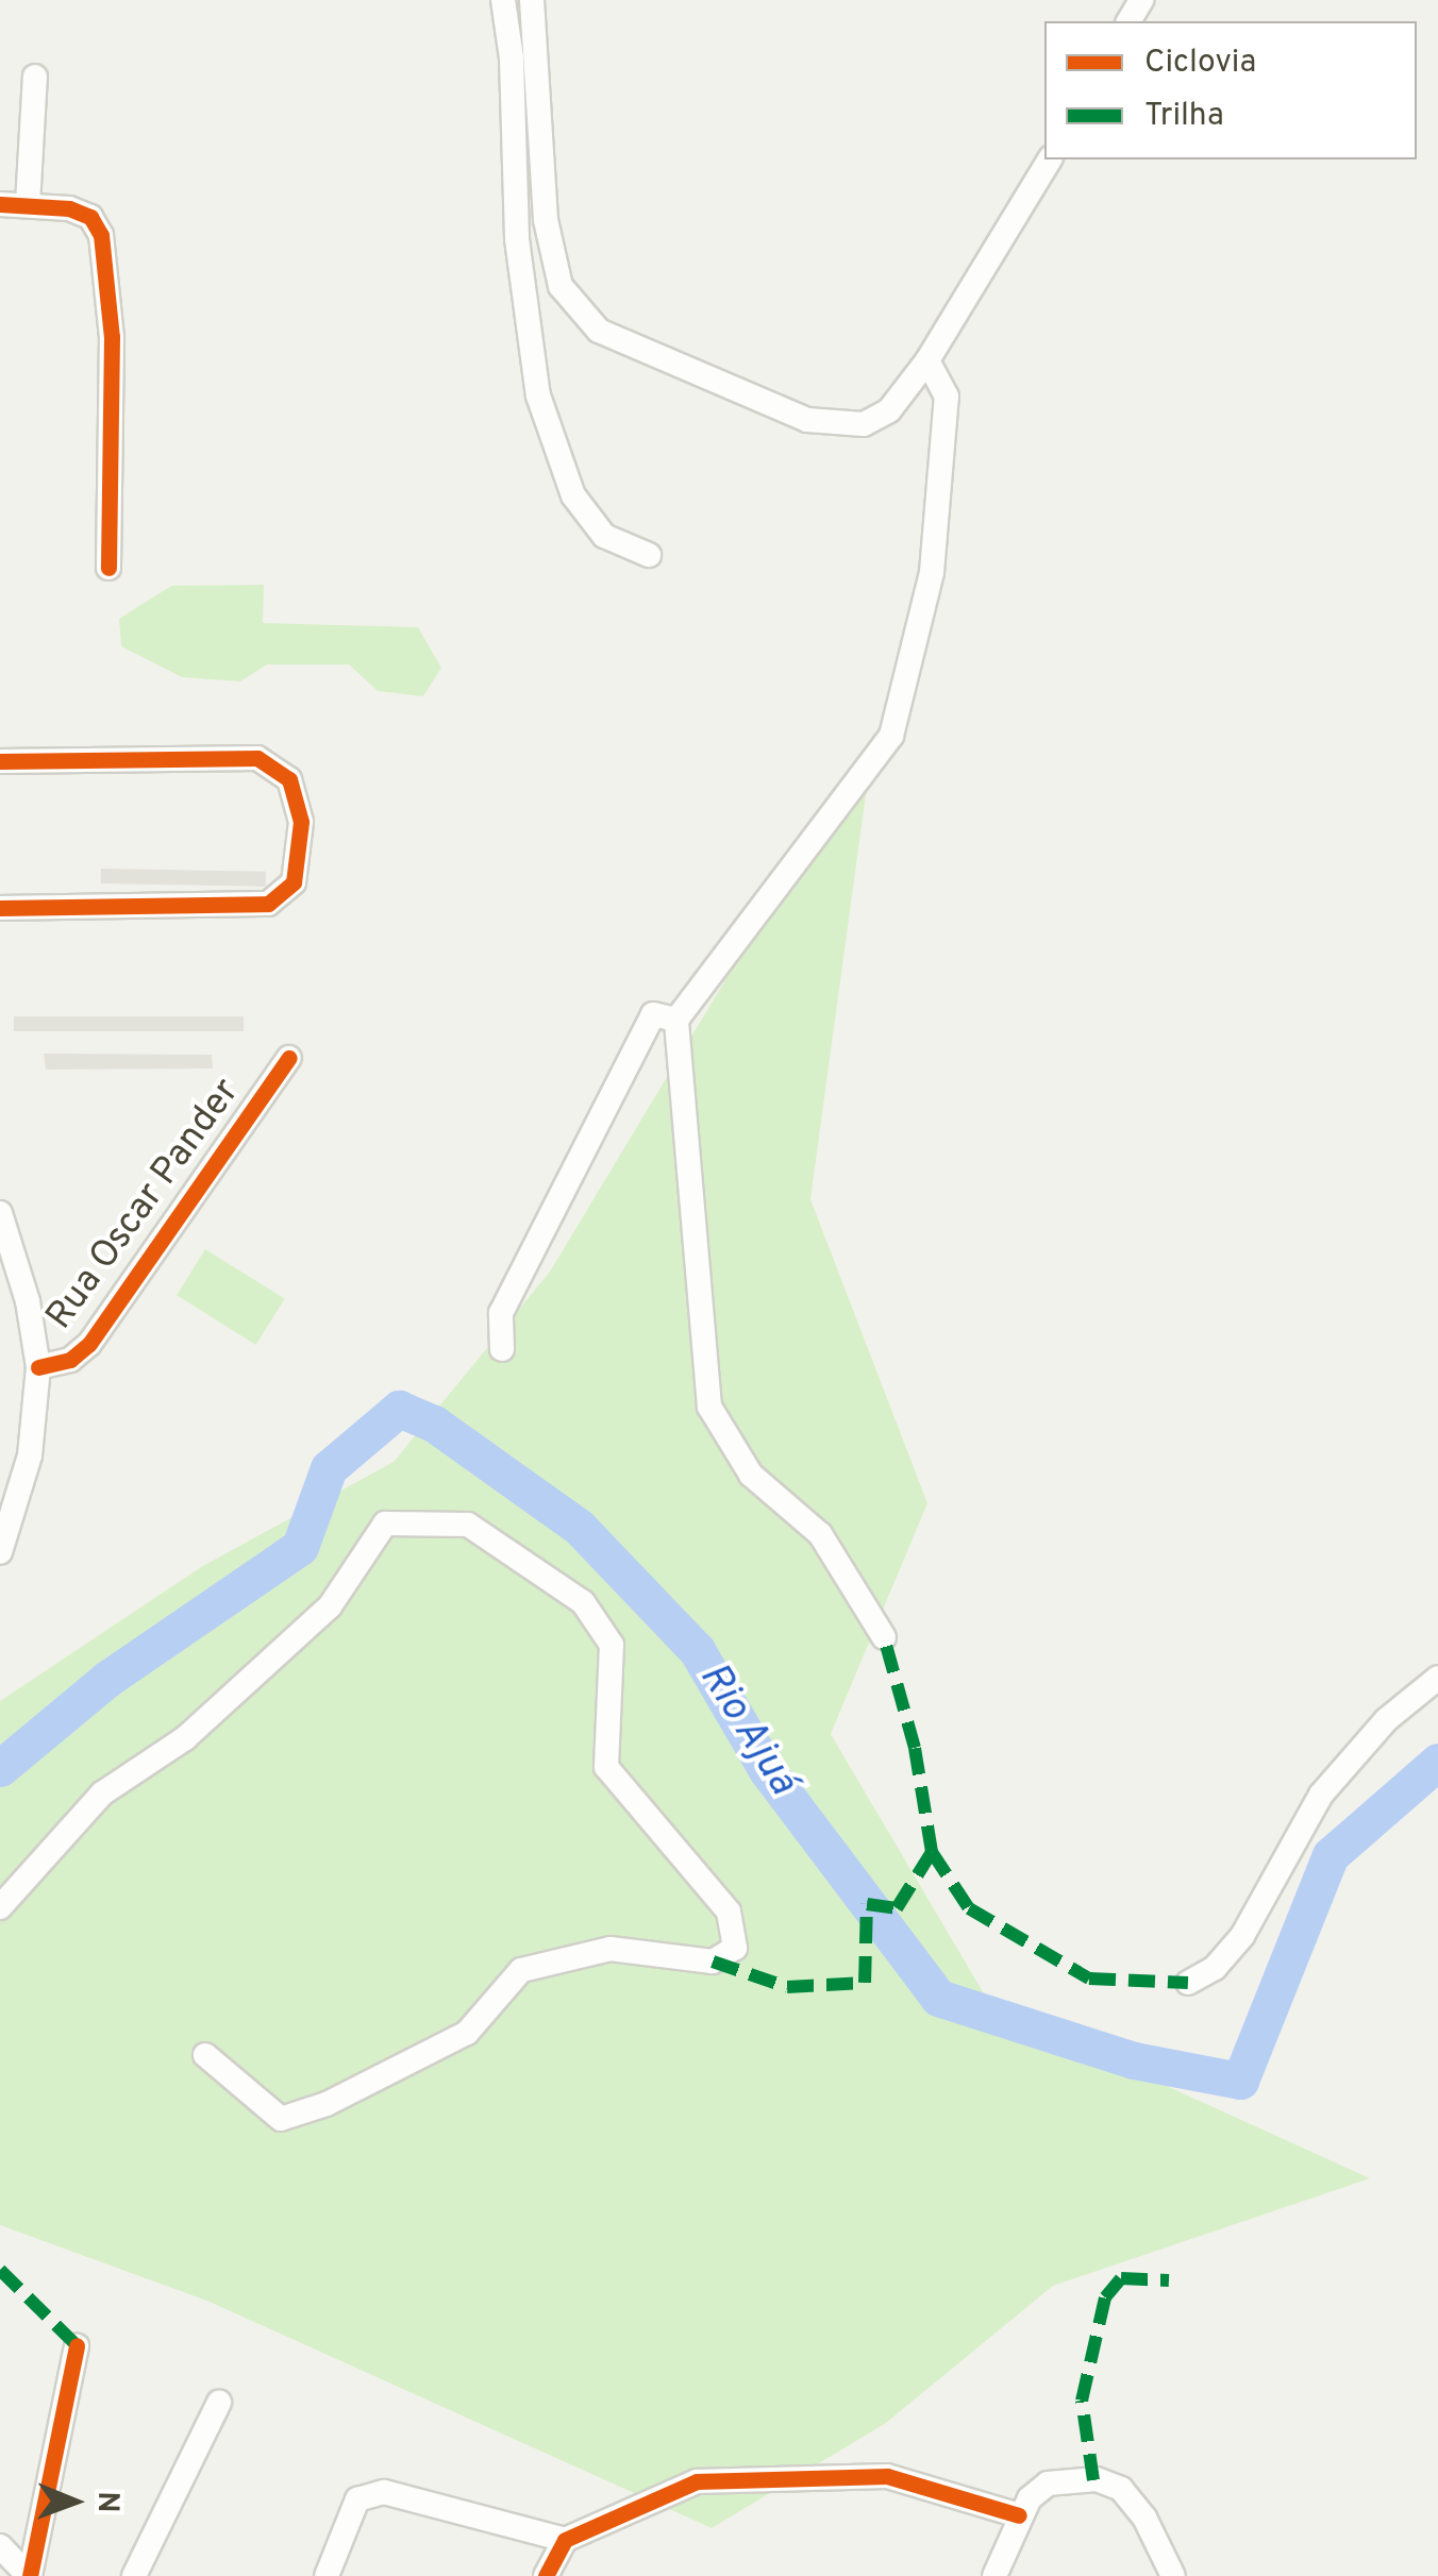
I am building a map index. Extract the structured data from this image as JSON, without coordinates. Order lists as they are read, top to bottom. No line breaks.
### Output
{"streets":{"street":["Rua Oscar Pander"]},"water":["Rio Ajuá"],"legend":["Ciclovia","Trilha"],"north":"right"}
